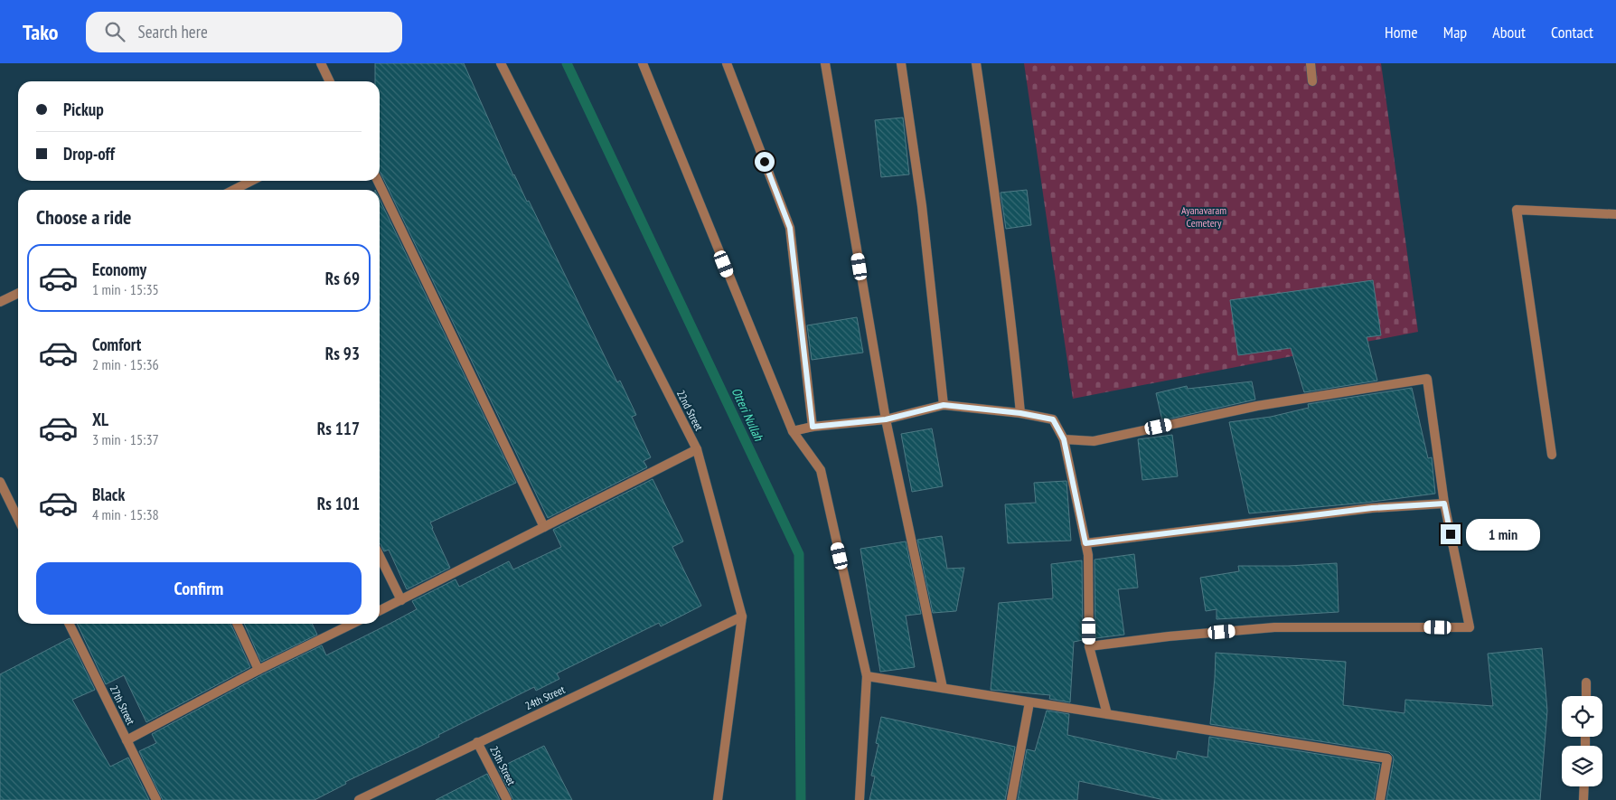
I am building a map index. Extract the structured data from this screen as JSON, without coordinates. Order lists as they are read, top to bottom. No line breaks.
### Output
{"streets":{"street":["22nd Street","24th Street","27th Street","25th Street"]},"crossings":[["22nd Street","24th Street"],["24th Street","25th Street"]],"water":["Otteri Nullah"],"parks":["Ayanavaram Cemetery"],"page":{"header":"Tako","search":"Search here","nav":["Home","Map","About","Contact"],"banner":["Pickup","Drop-off"],"heading":"Choose a ride","list":[{"name":"Economy","note":"1 min · 15:35","value":"Rs 69"},{"name":"Comfort","note":"2 min · 15:36","value":"Rs 93"},{"name":"XL","note":"3 min · 15:37","value":"Rs 117"},{"name":"Black","note":"4 min · 15:38","value":"Rs 101"}],"bubble":"1 min","buttons":"Confirm"}}
